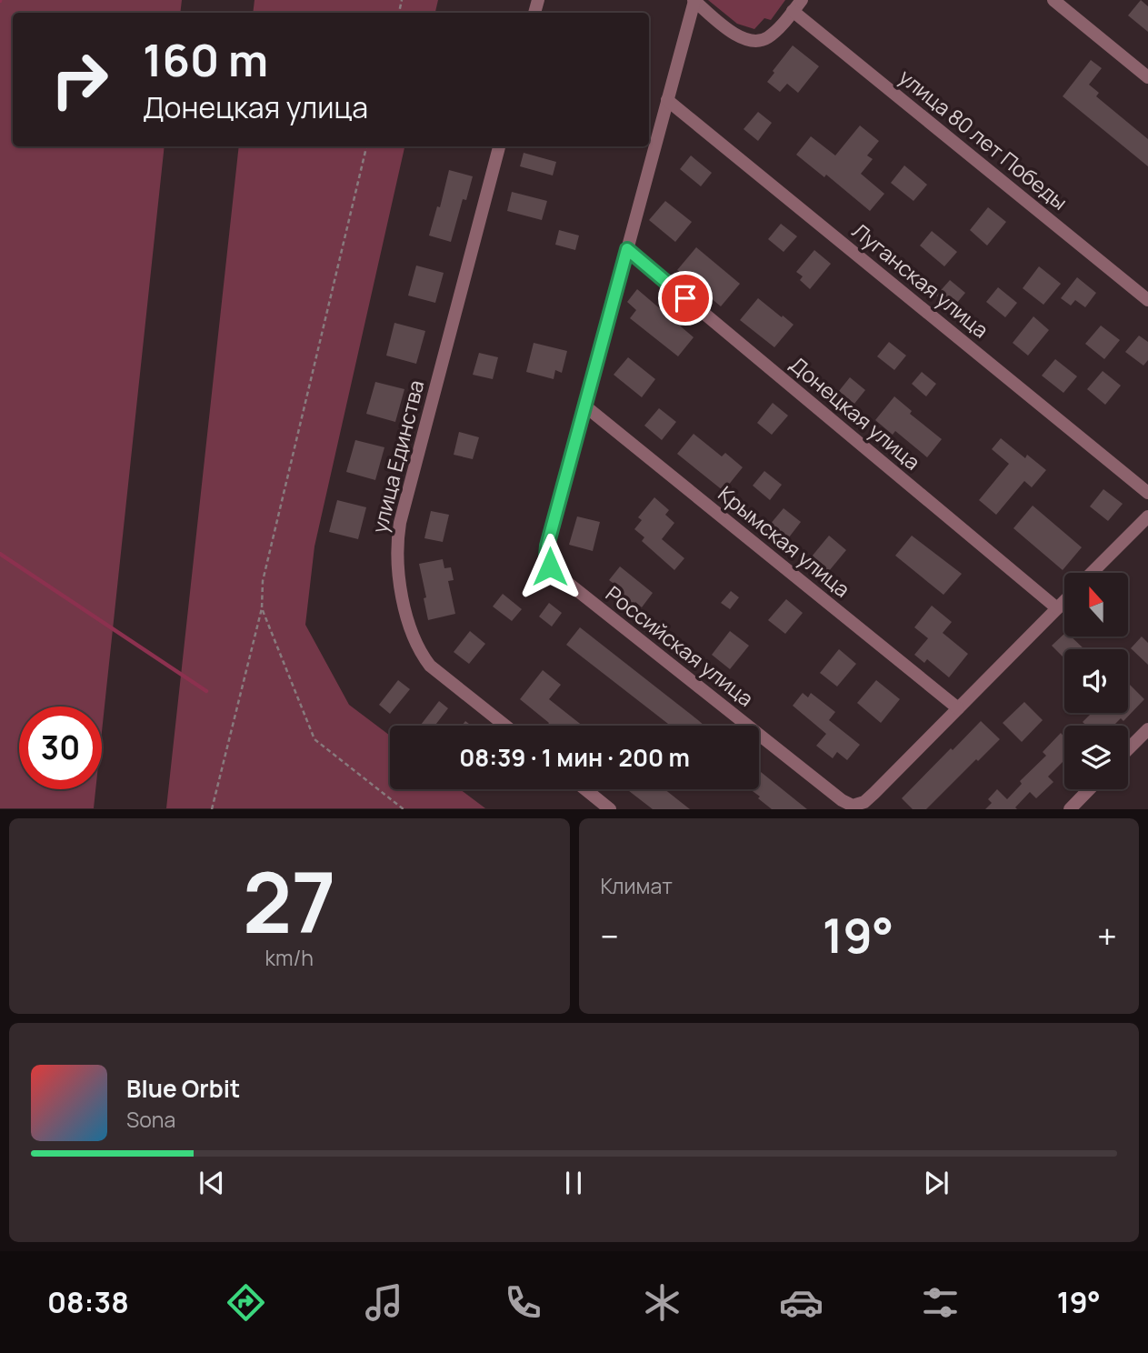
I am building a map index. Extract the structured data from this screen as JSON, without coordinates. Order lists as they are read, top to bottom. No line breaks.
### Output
{"streets":{"street":["улица 80 лет Победы","Луганская улица","Донецкая улица","улица Единства","Крымская улица","Российская улица"]},"crossings":[["Луганская улица","Российская улица"],["Донецкая улица","Российская улица"],["Крымская улица","Российская улица"]],"north":"top","page":{"turn":["160 m","Донецкая улица"],"limit":"30","trip":"08:39 · 1 мин · 200 m","tile":[["27","km/h"],"Климат"],"heat":["−","19°","+"],"song":["Blue Orbit","Sona"],"tabs":["08:38","19°"]}}
